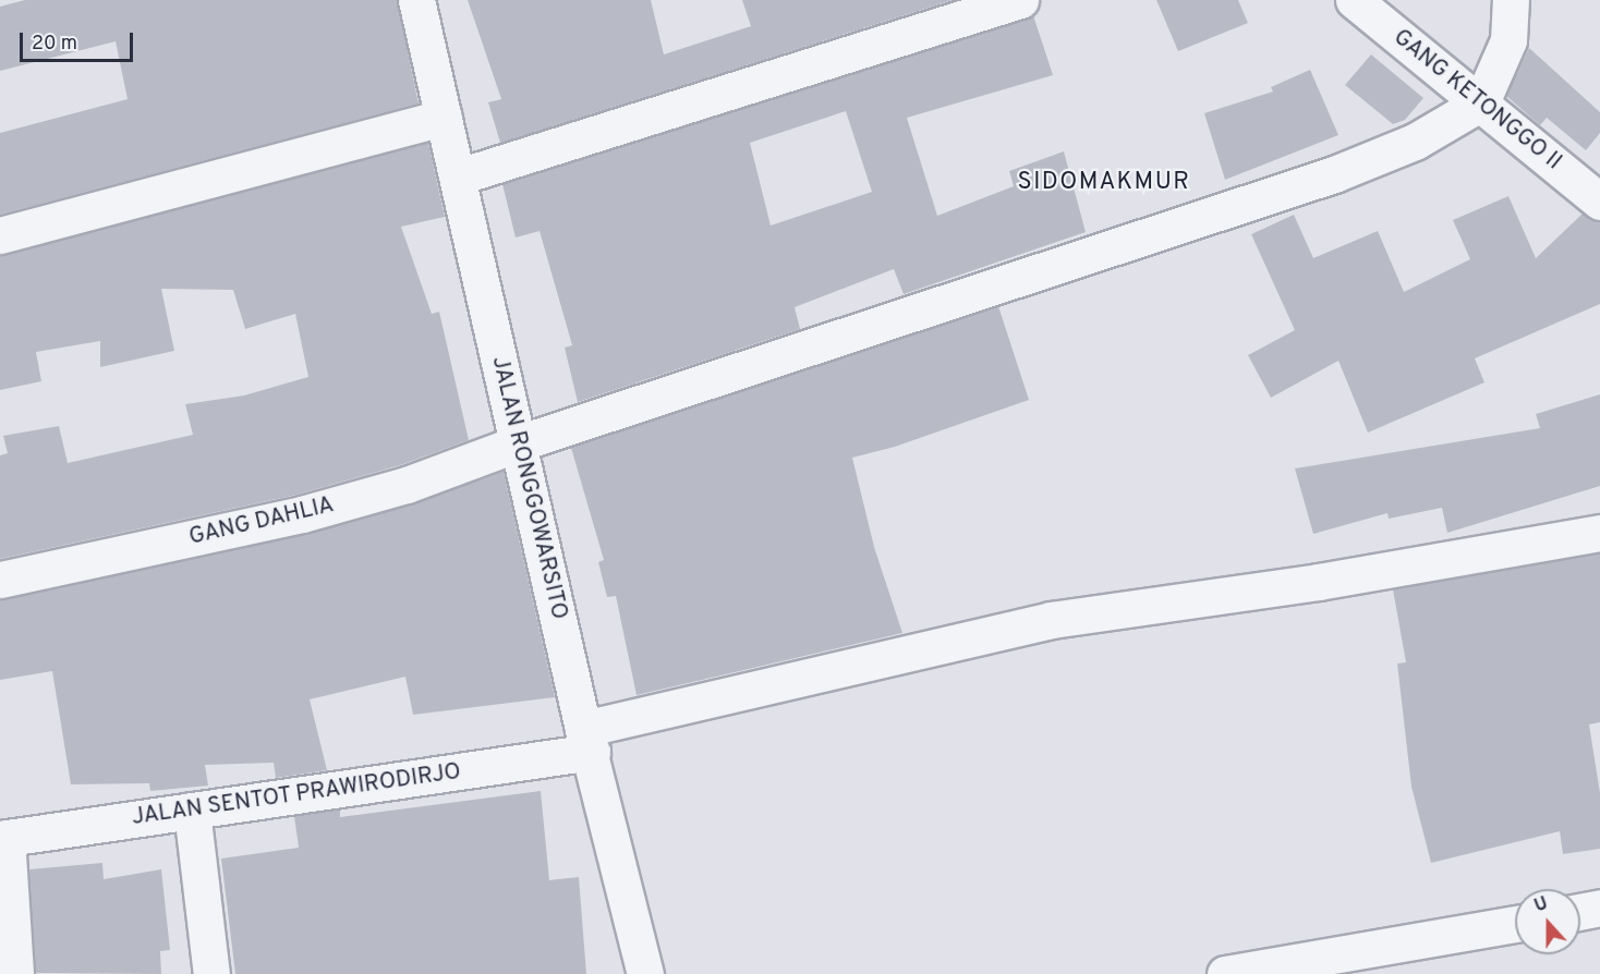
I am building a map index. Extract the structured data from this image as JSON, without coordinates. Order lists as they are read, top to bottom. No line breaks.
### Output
{"streets":{"street":["GANG KETONGGO II","JALAN RONGGOWARSITO","GANG DAHLIA","JALAN SENTOT PRAWIRODIRJO"]},"crossings":[["GANG KETONGGO II","GANG DAHLIA"],["JALAN RONGGOWARSITO","GANG DAHLIA"],["JALAN RONGGOWARSITO","JALAN SENTOT PRAWIRODIRJO"]],"districts":["SIDOMAKMUR"],"scale_bar":"20 m","north":"top"}
